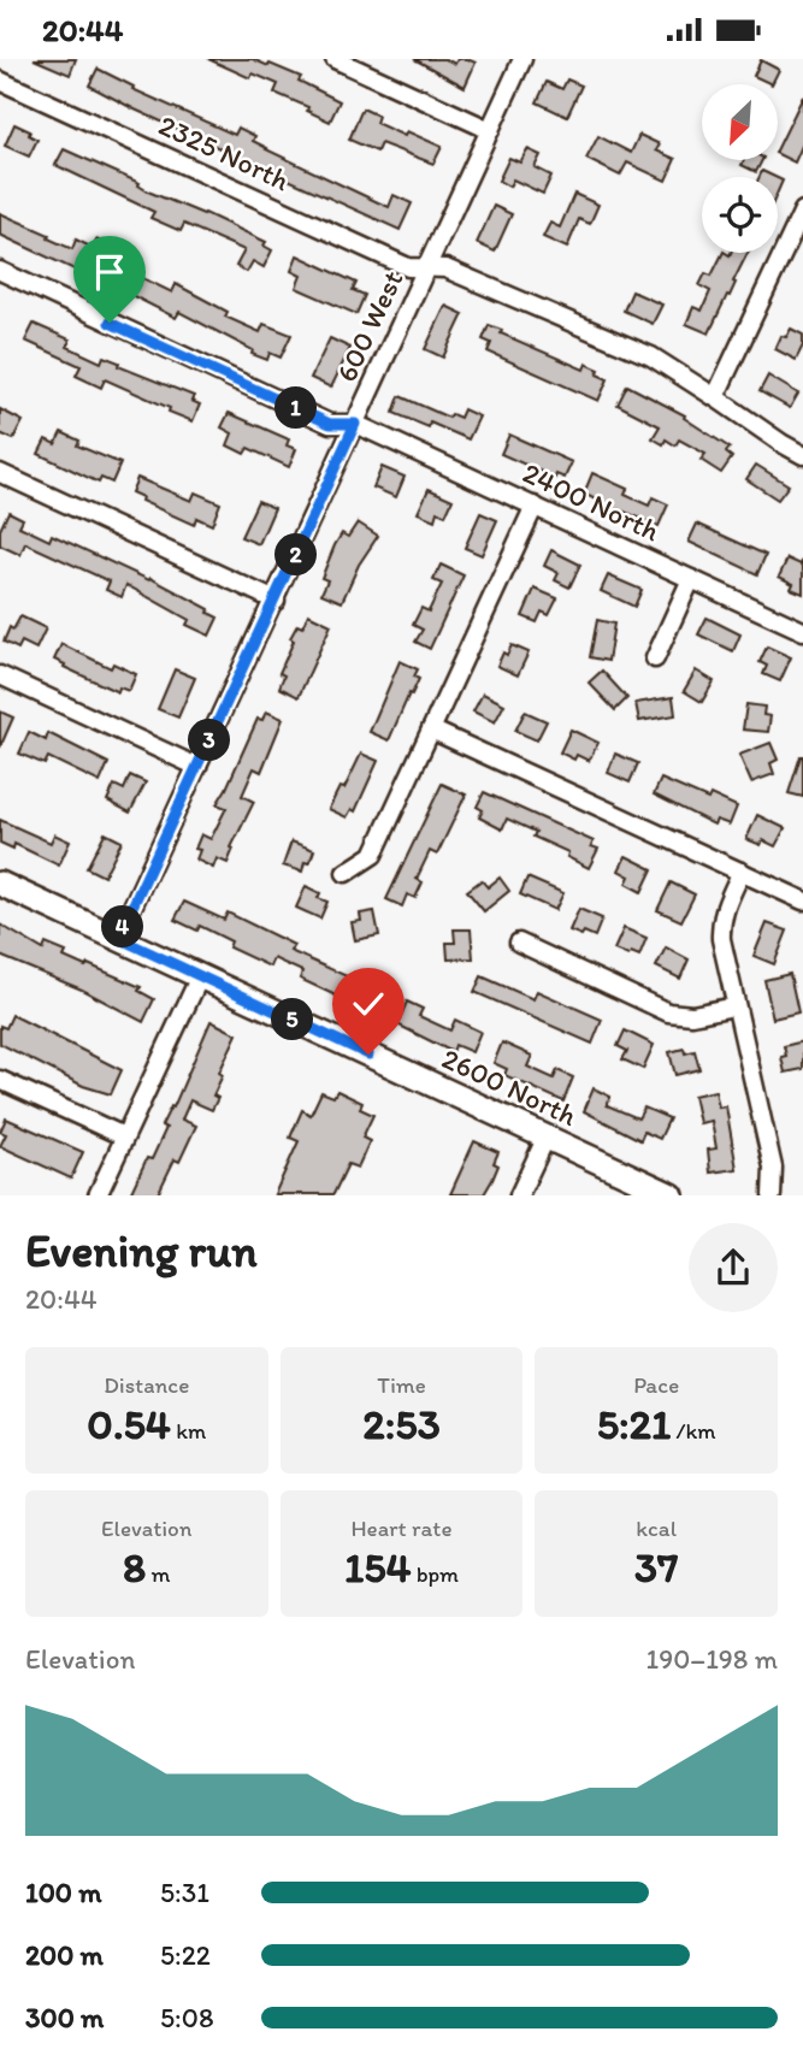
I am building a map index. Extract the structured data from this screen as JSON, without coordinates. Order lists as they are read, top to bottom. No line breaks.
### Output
{"streets":{"street":["2325 North","600 West","2400 North","2600 North"]},"crossings":[["2325 North","600 West"],["600 West","2400 North"],["600 West","2600 North"]],"north":"bottom left","page":{"status":"20:44","pins":["1","2","3","4","5"],"heading":["Evening run","20:44"],"stats":[["Distance","0.54 km"],["Time","2:53"],["Pace","5:21 /km"],["Elevation","8 m"],["Heart rate","154 bpm"],["kcal","37"]],"chart":["Elevation","190–198 m"],"list":[{"name":"100 m","note":"5:31"},{"name":"200 m","note":"5:22"},{"name":"300 m","note":"5:08"}]}}
